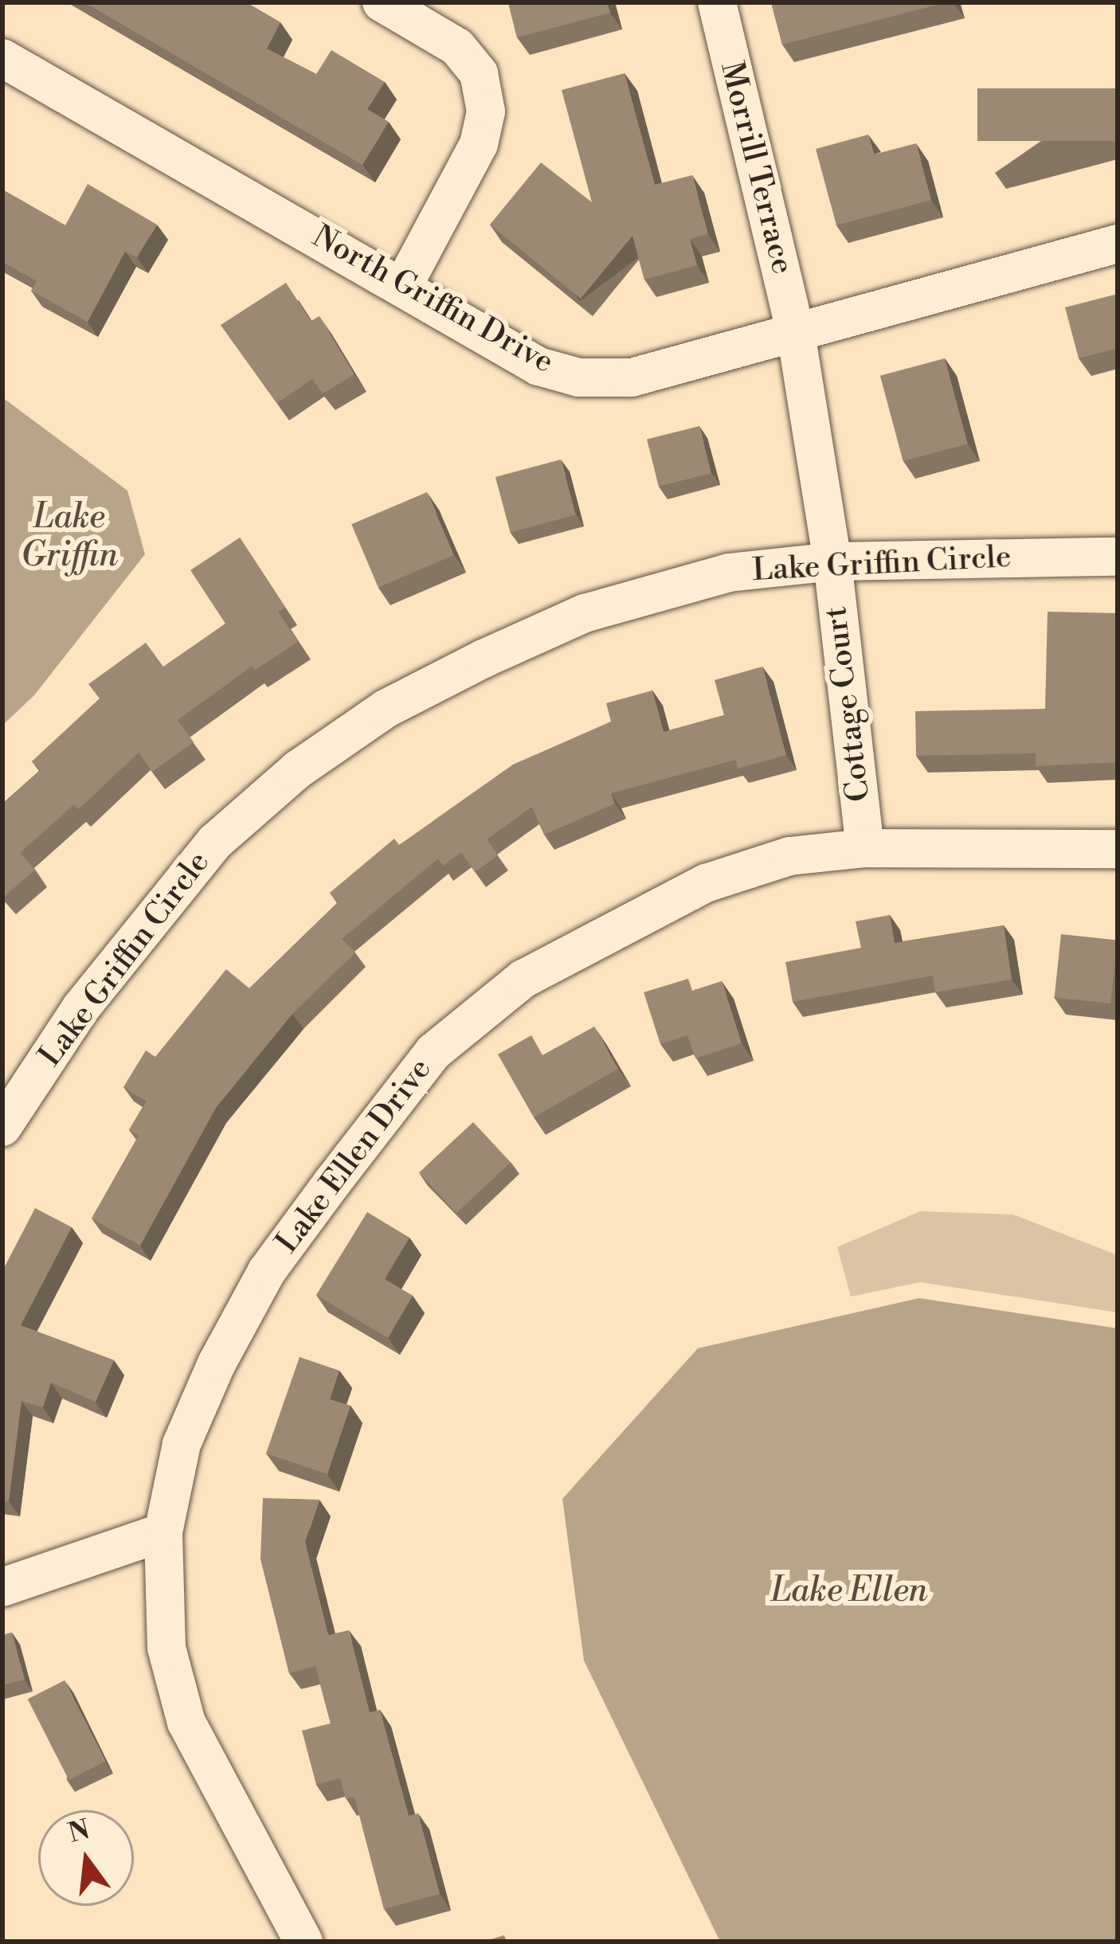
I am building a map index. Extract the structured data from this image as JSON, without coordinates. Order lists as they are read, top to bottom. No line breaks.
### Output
{"streets":{"street":["Morrill Terrace","North Griffin Drive","Lake Griffin Circle","Cottage Court","Lake Ellen Drive"]},"crossings":[["Morrill Terrace","North Griffin Drive"],["Morrill Terrace","Cottage Court"],["North Griffin Drive","Cottage Court"],["Lake Griffin Circle","Cottage Court"],["Cottage Court","Lake Ellen Drive"]],"water":["Lake Griffin","Lake Ellen"],"north":"top"}
